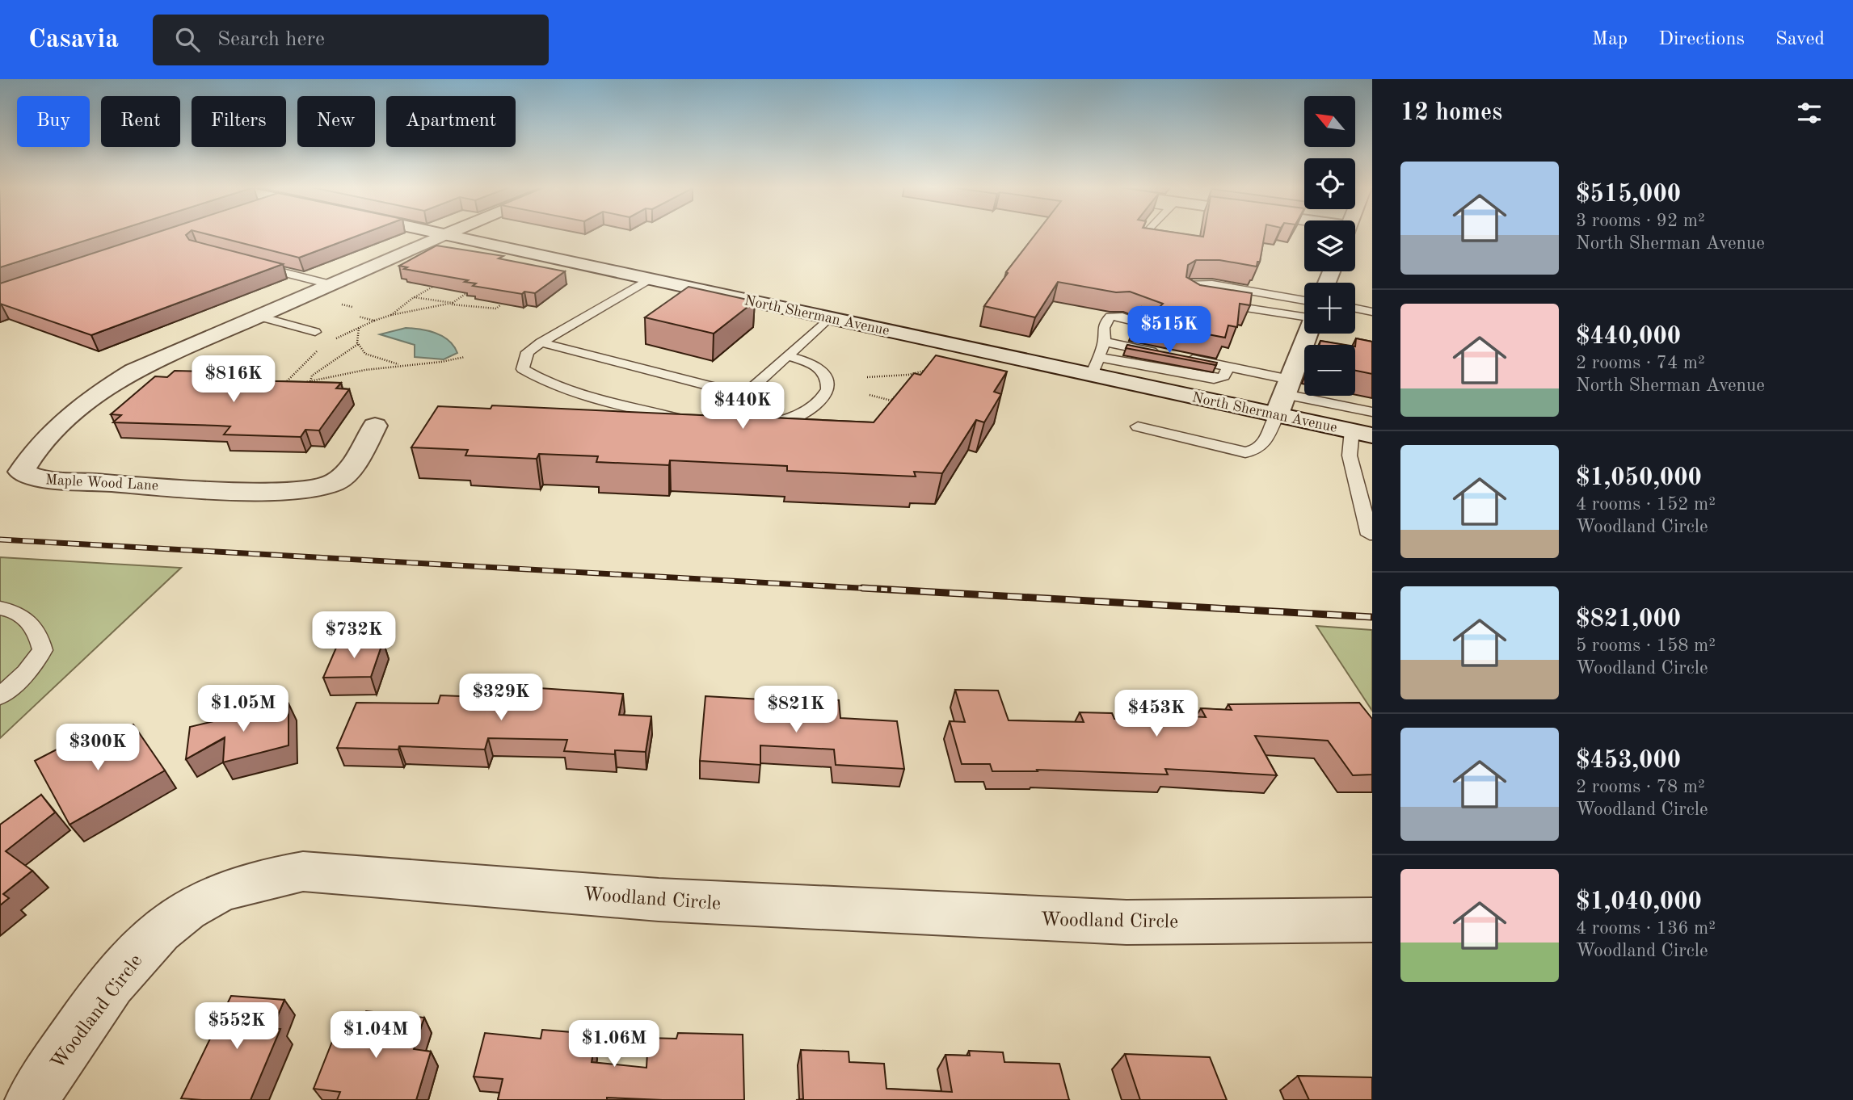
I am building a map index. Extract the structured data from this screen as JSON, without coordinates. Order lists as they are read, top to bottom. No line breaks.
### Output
{"streets":{"street":["North Sherman Avenue","Maple Wood Lane","Woodland Circle"]},"north":"top left","page":{"header":"Casavia","search":"Search here","nav":["Map","Directions","Saved"],"heading":"12 homes","map_buttons":["+","−"],"chip":["Buy","Rent","Filters","New","Apartment"],"list":[{"name":"$515,000","note":"3 rooms · 92 m² · North Sherman Avenue"},{"name":"$440,000","note":"2 rooms · 74 m² · North Sherman Avenue"},{"name":"$1,050,000","note":"4 rooms · 152 m² · Woodland Circle"},{"name":"$821,000","note":"5 rooms · 158 m² · Woodland Circle"},{"name":"$453,000","note":"2 rooms · 78 m² · Woodland Circle"},{"name":"$1,040,000","note":"4 rooms · 136 m² · Woodland Circle"}],"price":["$515K","$816K","$440K","$732K","$329K","$1.05M","$821K","$453K","$300K","$552K","$1.04M","$1.06M"]}}
